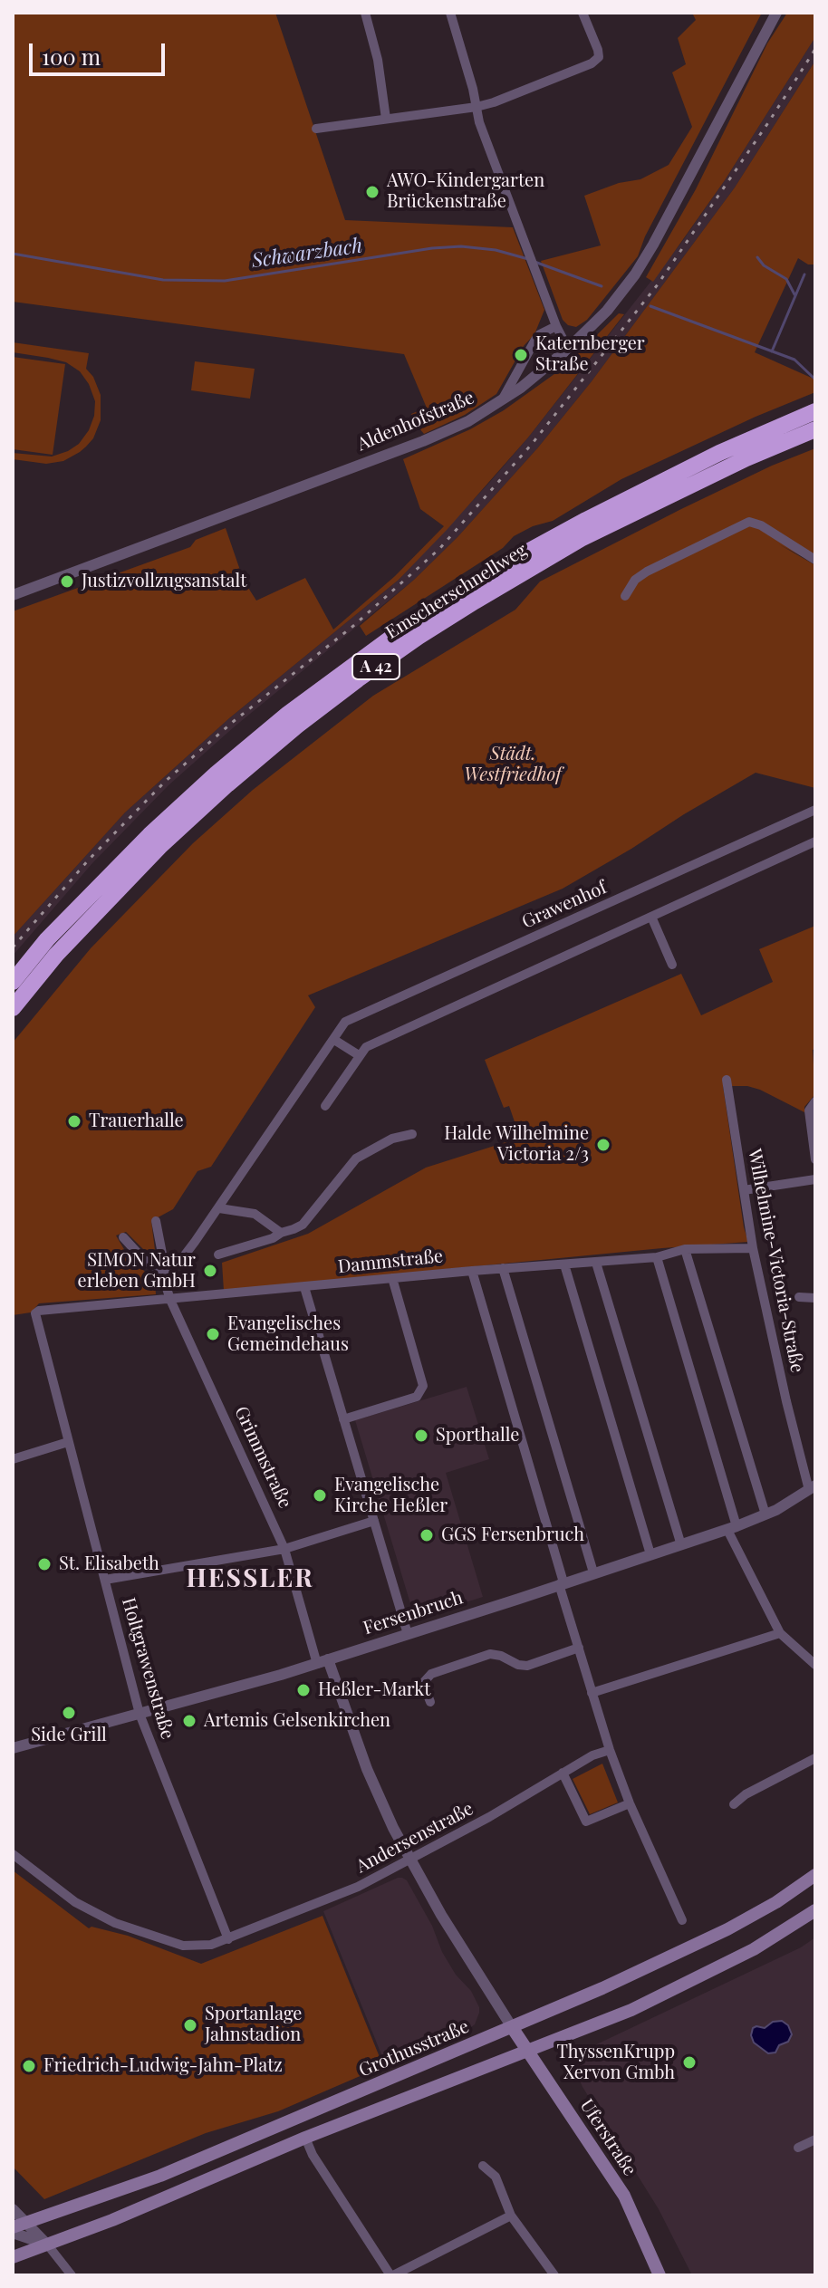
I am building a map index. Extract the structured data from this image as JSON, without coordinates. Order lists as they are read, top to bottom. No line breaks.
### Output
{"streets":{"highway":["Emscherschnellweg","A 42"],"main road":["Grothusstraße","Uferstraße"],"street":["Aldenhofstraße","Grawenhof","Wilhelmine-Victoria-Straße","Dammstraße","Grimmstraße","Fersenbruch","Holtgrawenstraße","Andersenstraße"]},"crossings":[["Grawenhof","Grimmstraße"],["Wilhelmine-Victoria-Straße","Dammstraße"],["Wilhelmine-Victoria-Straße","Fersenbruch"],["Dammstraße","Grimmstraße"],["Dammstraße","Holtgrawenstraße"],["Grimmstraße","Fersenbruch"],["Grimmstraße","Andersenstraße"],["Grimmstraße","Grothusstraße"],["Grimmstraße","Uferstraße"],["Fersenbruch","Holtgrawenstraße"],["Holtgrawenstraße","Andersenstraße"],["Grothusstraße","Uferstraße"]],"districts":["HESSLER"],"water":["Schwarzbach"],"parks":["Städt. Westfriedhof"],"places":["AWO-Kindergarten Brückenstraße","Katernberger Straße","Justizvollzugsanstalt","Trauerhalle","Halde Wilhelmine Victoria 2/3","SIMON Natur erleben GmbH","Evangelisches Gemeindehaus","Sporthalle","Evangelische Kirche Heßler","GGS Fersenbruch","St. Elisabeth","Heßler-Markt","Side Grill","Artemis Gelsenkirchen","Sportanlage Jahnstadion","ThyssenKrupp Xervon Gmbh","Friedrich-Ludwig-Jahn-Platz"],"scale_bar":"100 m"}
